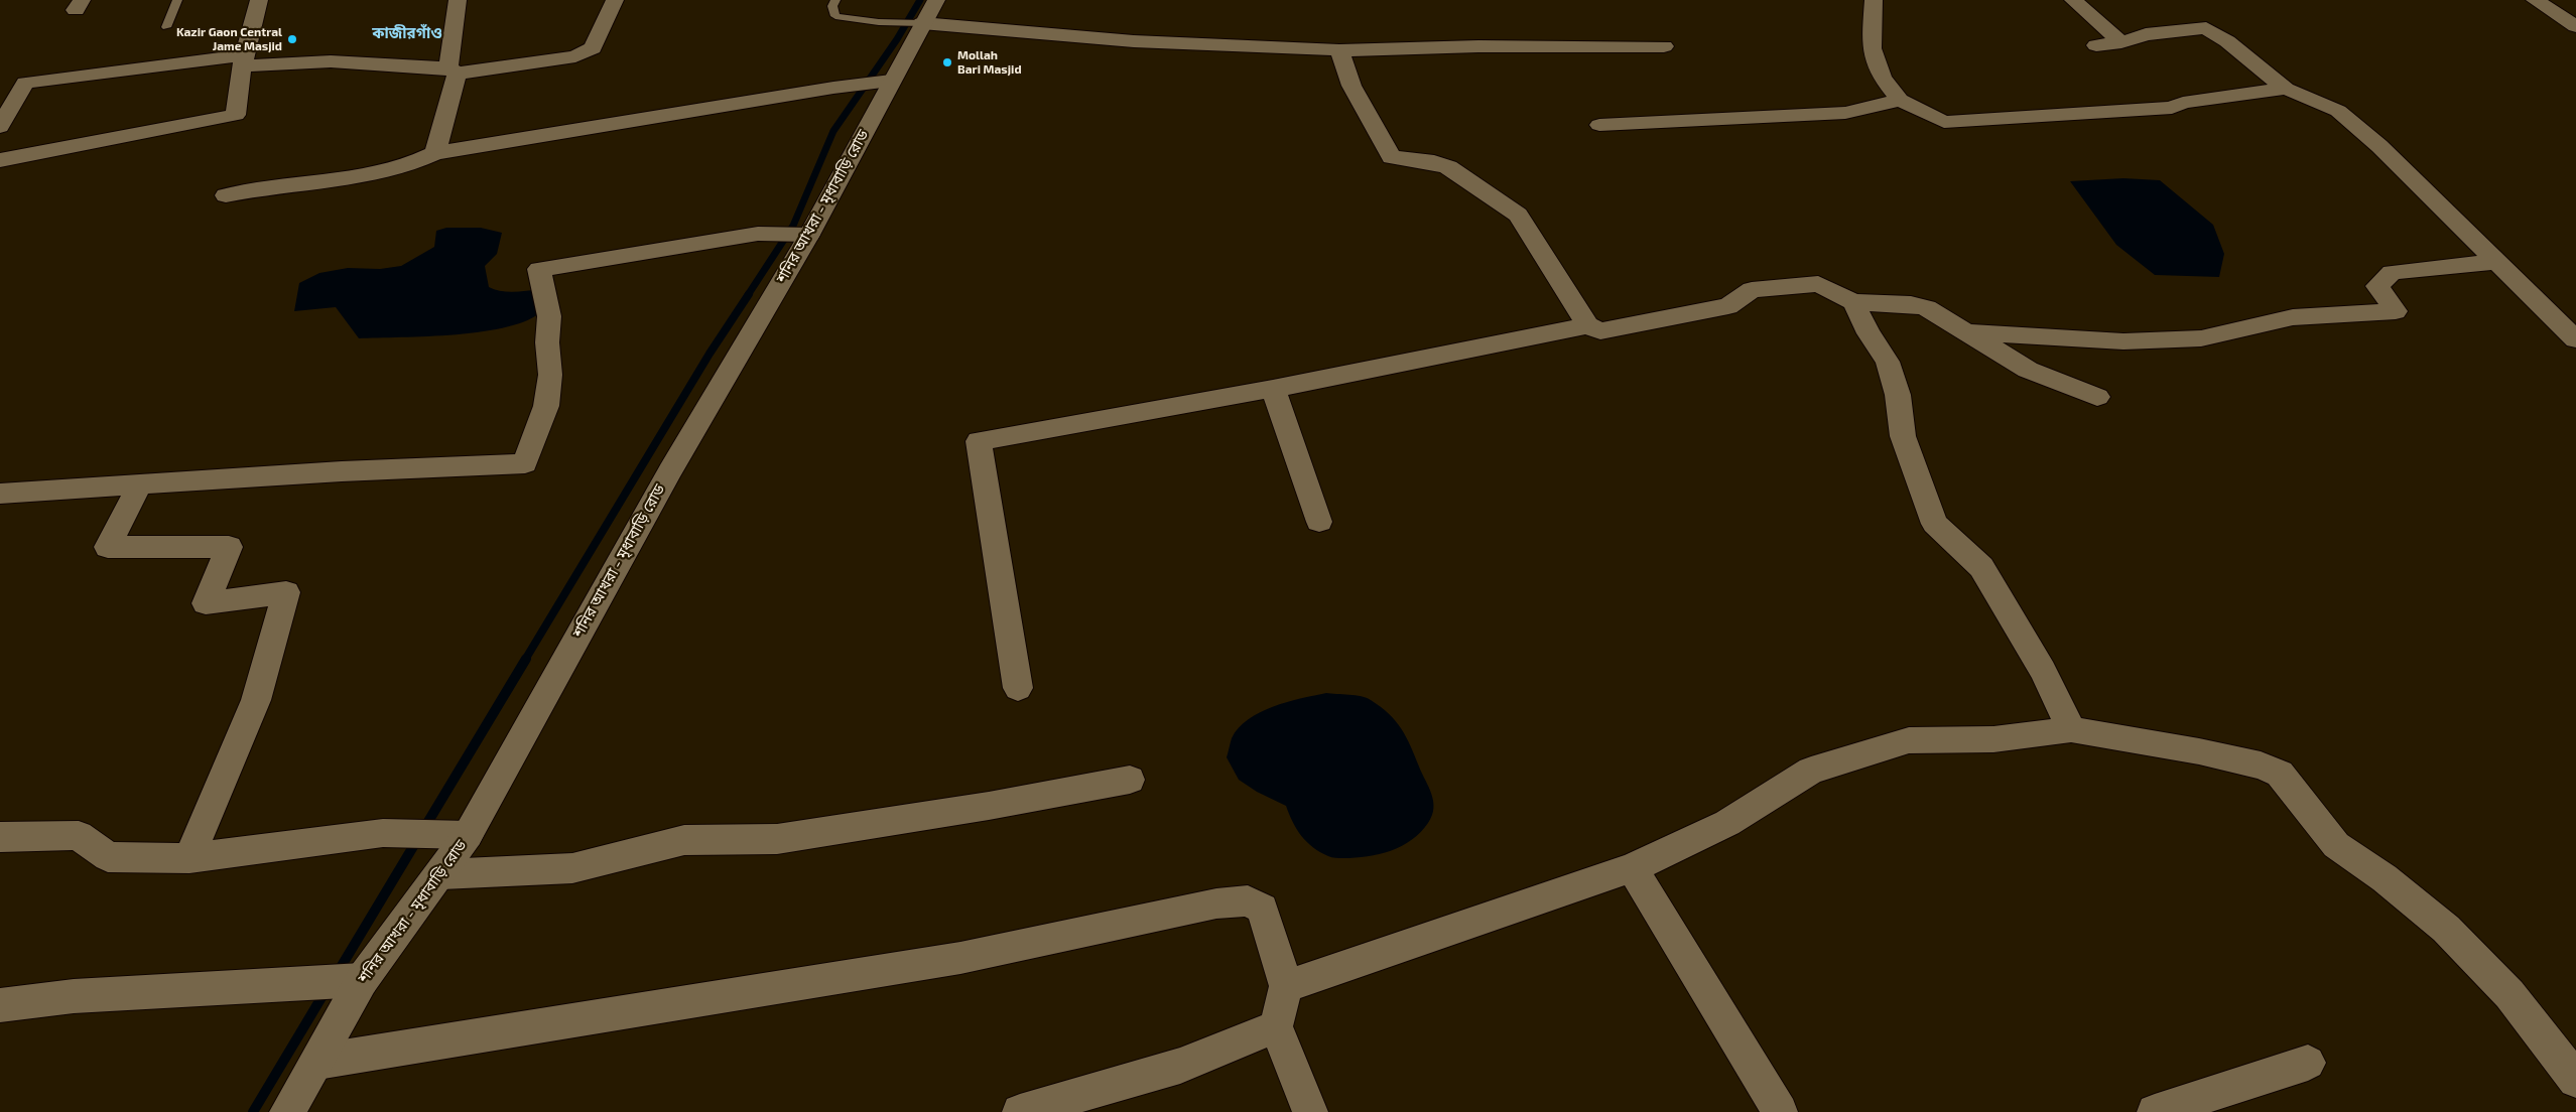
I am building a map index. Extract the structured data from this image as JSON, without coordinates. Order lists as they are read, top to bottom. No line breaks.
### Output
{"streets":{"street":["শনির আখরা - মৃধাবাড়ি রোড"]},"districts":["কাজীরগাঁও"],"places":["Kazir Gaon Central Jame Masjid","Mollah Bari Masjid"]}
